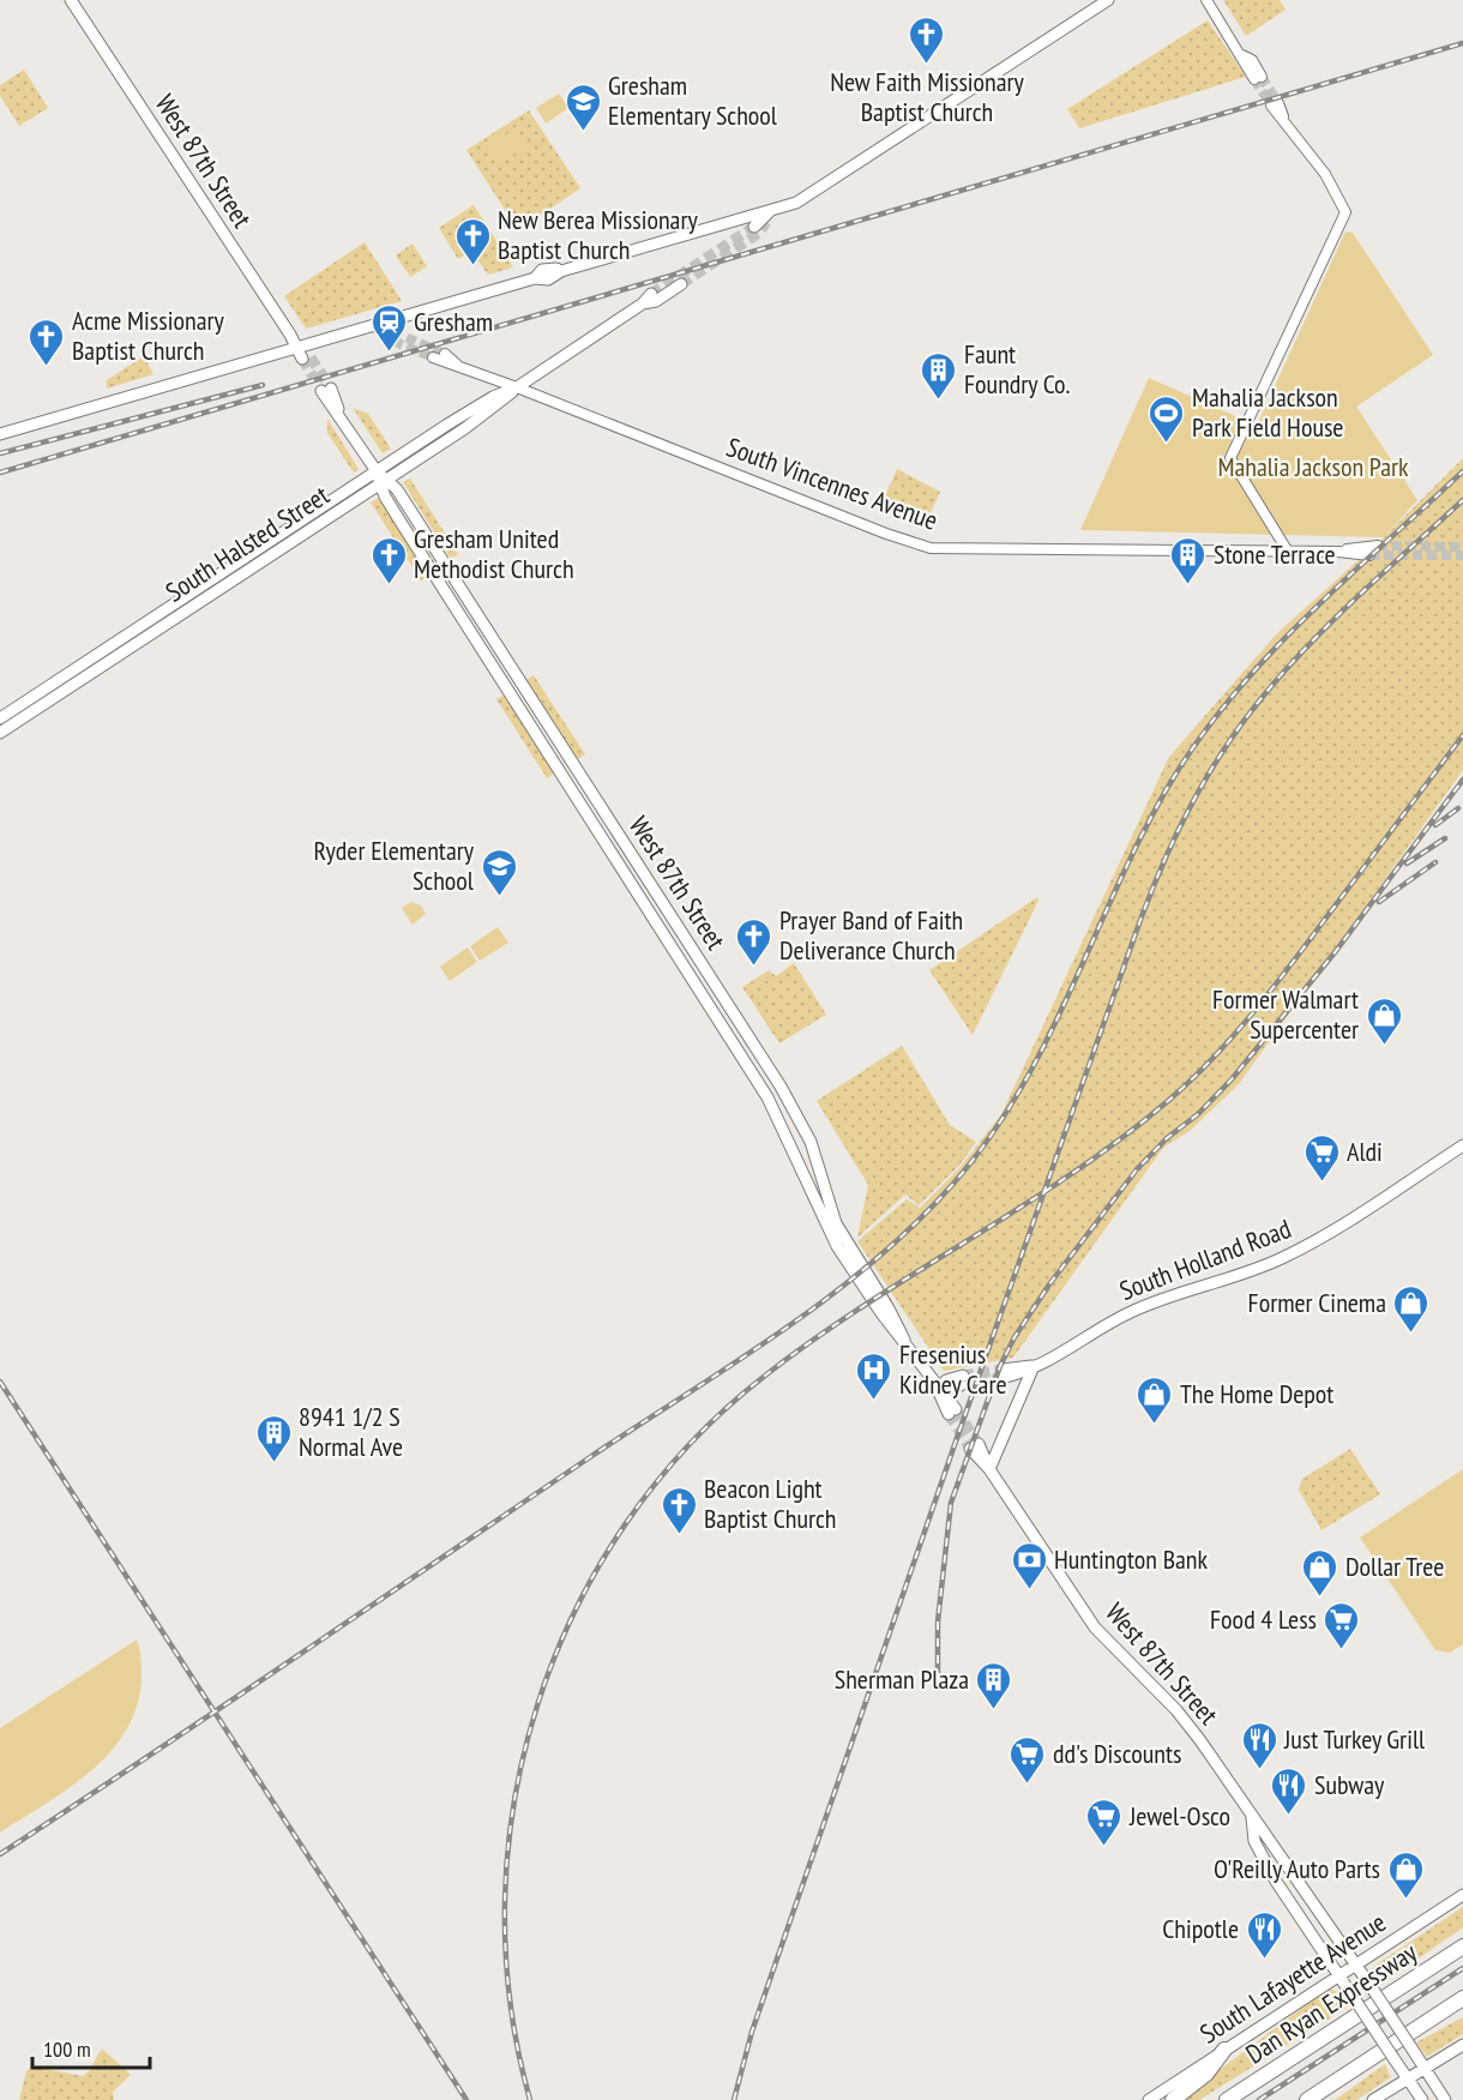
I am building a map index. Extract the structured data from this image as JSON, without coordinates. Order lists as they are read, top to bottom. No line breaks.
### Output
{"streets":{"highway":["Dan Ryan Expressway"],"main road":["West 87th Street","South Halsted Street","South Holland Road","South Lafayette Avenue"],"street":["South Vincennes Avenue"]},"crossings":[["West 87th Street","South Halsted Street"],["West 87th Street","South Lafayette Avenue"],["South Vincennes Avenue","South Halsted Street"]],"parks":["Mahalia Jackson Park"],"places":{"church":["New Faith Missionary Baptist Church","New Berea Missionary Baptist Church","Acme Missionary Baptist Church","Gresham United Methodist Church","Prayer Band of Faith Deliverance Church","Beacon Light Baptist Church"],"school or university":["Gresham Elementary School","Ryder Elementary School"],"station":["Gresham"],"building":["Faunt Foundry Co.","Stone Terrace","8941 1/2 S Normal Ave","Sherman Plaza"],"sports":["Mahalia Jackson Park Field House"],"shop":["Former Walmart Supercenter","Former Cinema","The Home Depot","Dollar Tree","O'Reilly Auto Parts"],"supermarket":["Aldi","Food 4 Less","dd's Discounts","Jewel-Osco"],"hospital":["Fresenius Kidney Care"],"bank":["Huntington Bank"],"restaurant":["Just Turkey Grill","Subway","Chipotle"]},"scale_bar":"100 m"}
